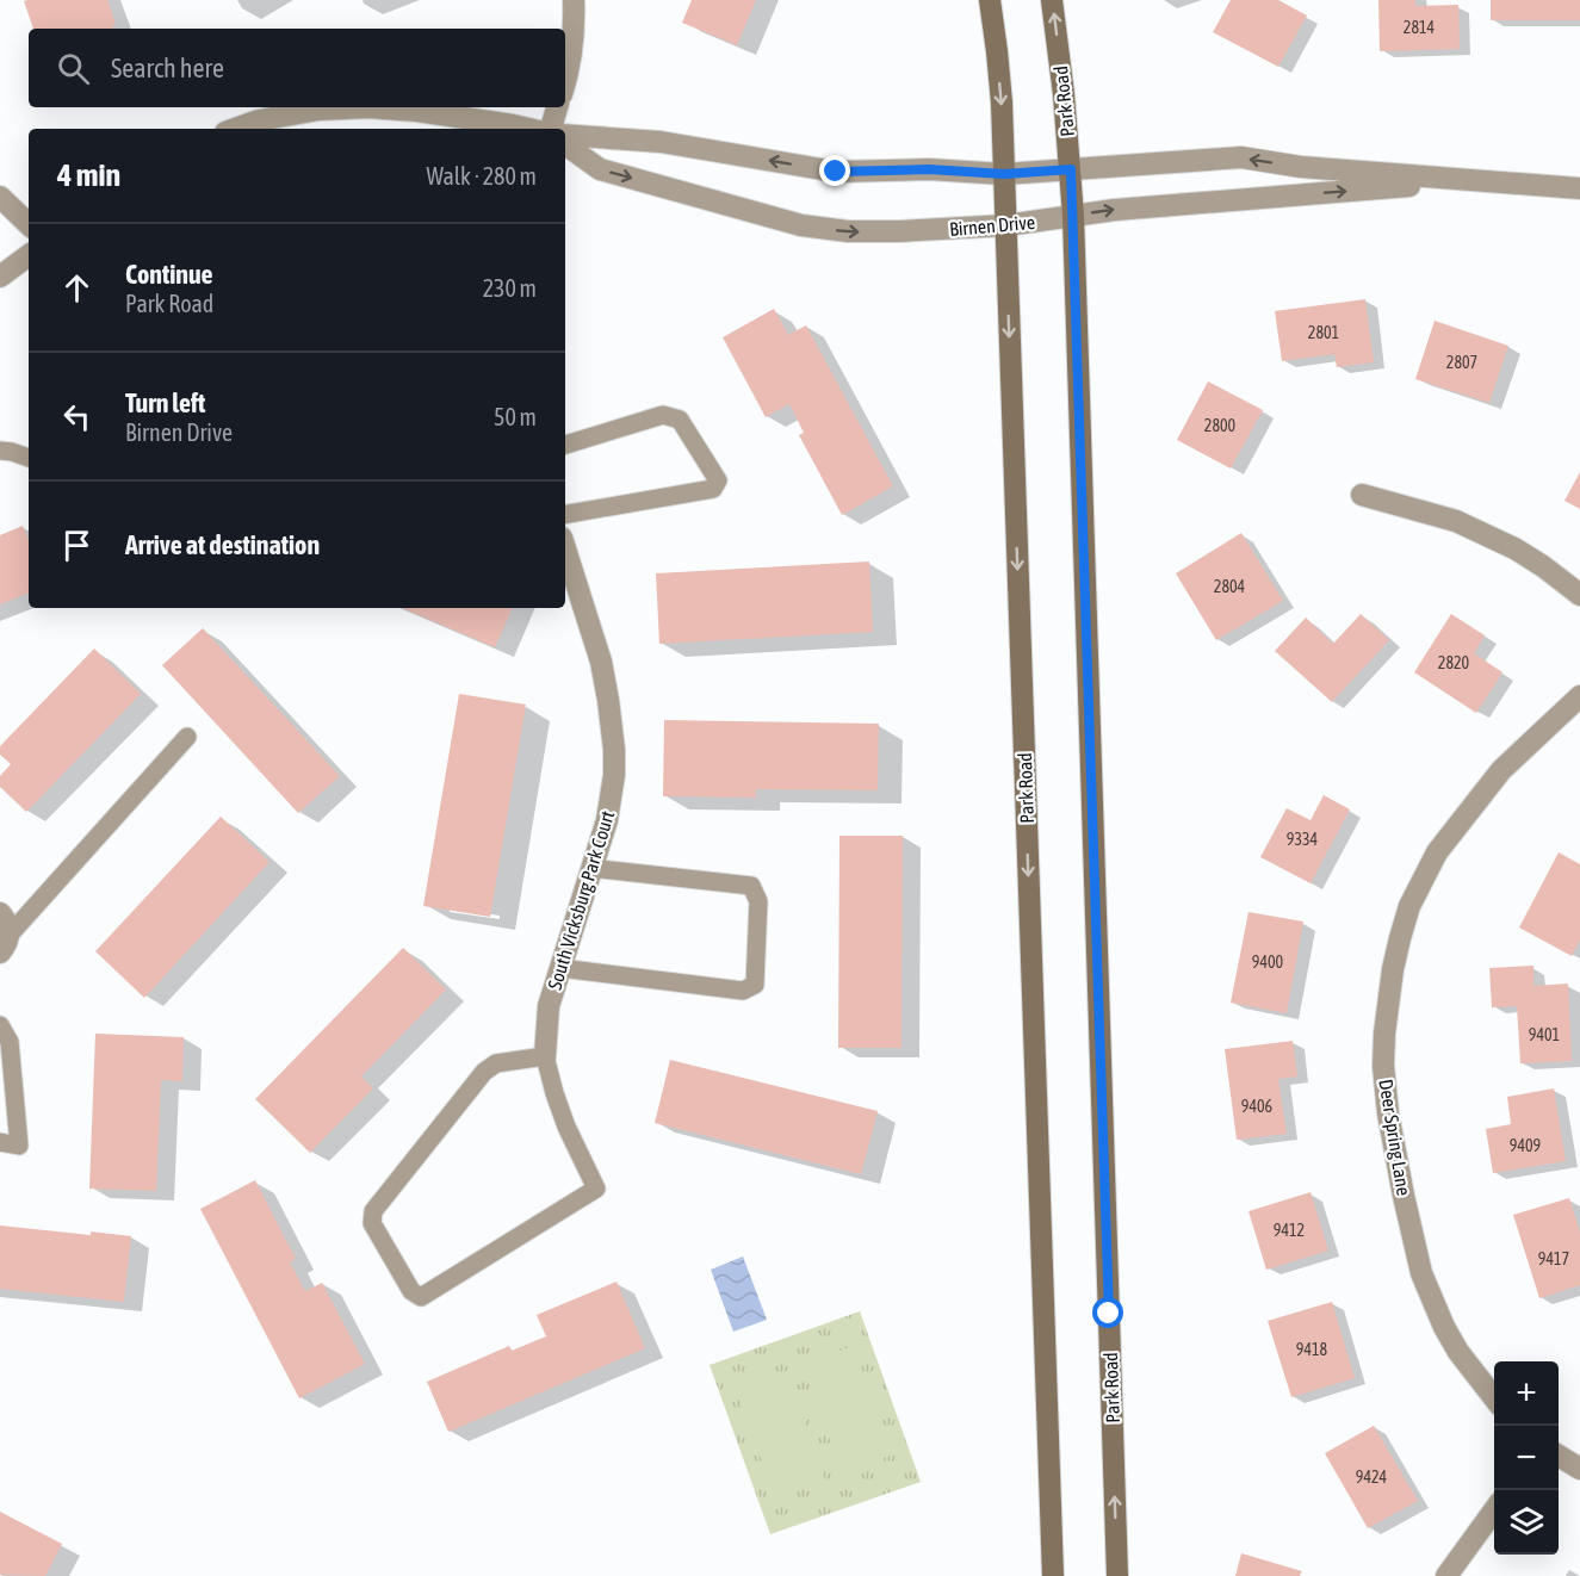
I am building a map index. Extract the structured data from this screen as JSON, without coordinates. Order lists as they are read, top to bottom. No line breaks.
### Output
{"streets":{"main road":["Park Road"],"street":["Birnen Drive","South Vicksburg Park Court","Deer Spring Lane"]},"crossings":[["Park Road","Birnen Drive"]],"house_numbers":["2814","2801","2807","2800","2804","2820","9334","9400","9401","9406","9409","9412","9417","9418","9424"],"page":{"search":"Search here","heading":["4 min","Walk · 280 m"],"list":[["Continue","Park Road","230 m"],["Turn left","Birnen Drive","50 m"],"Arrive at destination"],"map_buttons":["+","−"]}}
